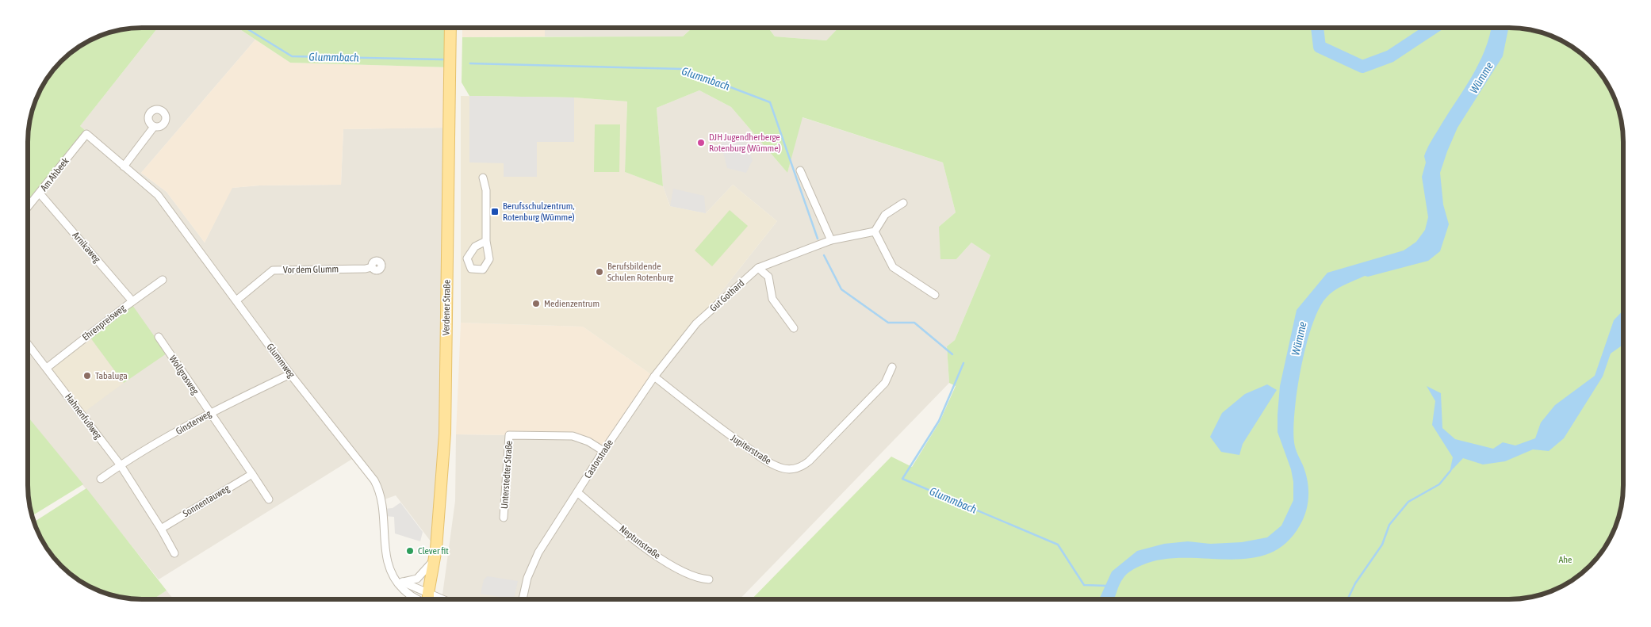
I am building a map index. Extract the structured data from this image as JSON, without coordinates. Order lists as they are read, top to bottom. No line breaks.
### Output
{"streets":{"main road":["Verdener Straße"],"street":["Am Ahbeek","Arnikaweg","Vor dem Glumm","Gut Gothard","Ehrenpreisweg","Glummweg","Wollgrasweg","Hahnenfußweg","Ginsterweg","Jupiterstraße","Castorstraße","Unterstedter Straße","Sonnentauweg","Neptunstraße"]},"crossings":[["Am Ahbeek","Arnikaweg"],["Am Ahbeek","Glummweg"],["Arnikaweg","Ehrenpreisweg"],["Vor dem Glumm","Glummweg"],["Gut Gothard","Castorstraße"],["Ehrenpreisweg","Hahnenfußweg"],["Glummweg","Ginsterweg"],["Wollgrasweg","Ginsterweg"],["Hahnenfußweg","Ginsterweg"],["Jupiterstraße","Castorstraße"],["Castorstraße","Unterstedter Straße"],["Castorstraße","Neptunstraße"]],"water":["Glummbach","Wümme"],"parks":["Ahe"],"places":{"other":["DJH Jugendherberge Rotenburg (Wümme)","Berufsbildende Schulen Rotenburg","Medienzentrum","Tabaluga","Clever fit"],"transit":["Berufsschulzentrum, Rotenburg (Wümme)"]}}
